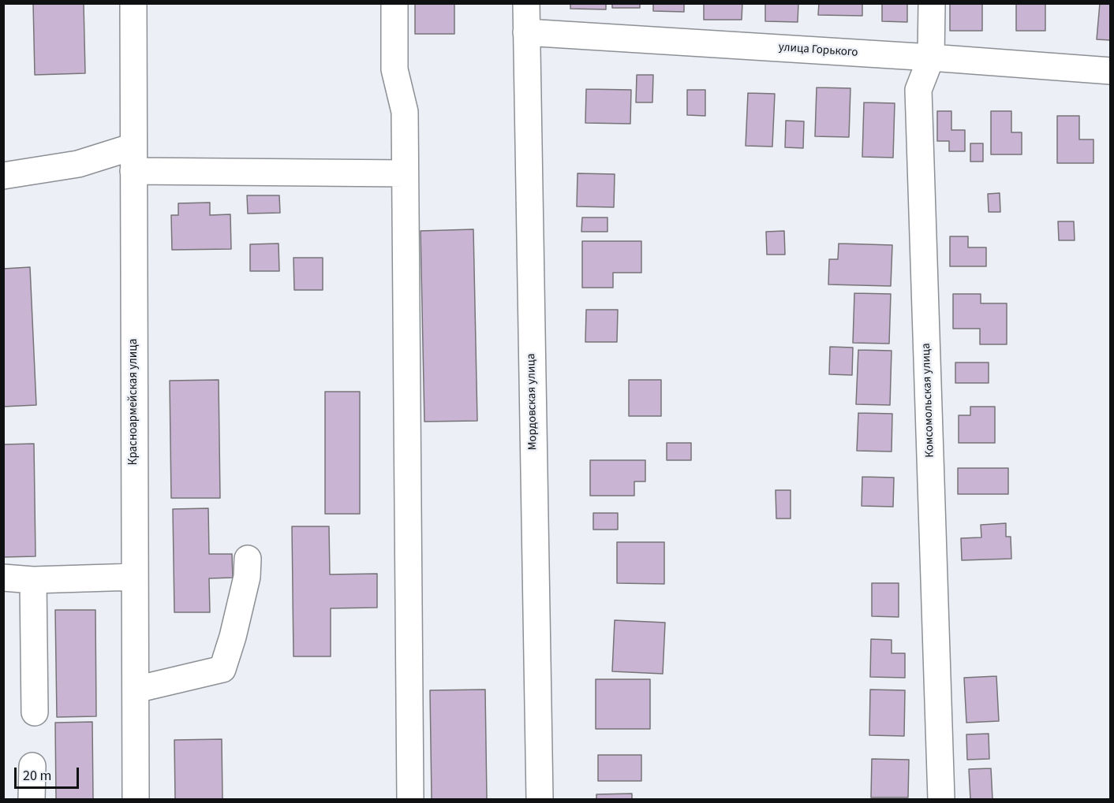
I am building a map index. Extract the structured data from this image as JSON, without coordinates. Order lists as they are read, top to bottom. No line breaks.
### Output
{"streets":{"street":["улица Горького","Комсомольская улица","Красноармейская улица","Мордовская улица"]},"crossings":[["улица Горького","Комсомольская улица"],["улица Горького","Мордовская улица"]],"scale_bar":"20 m"}
